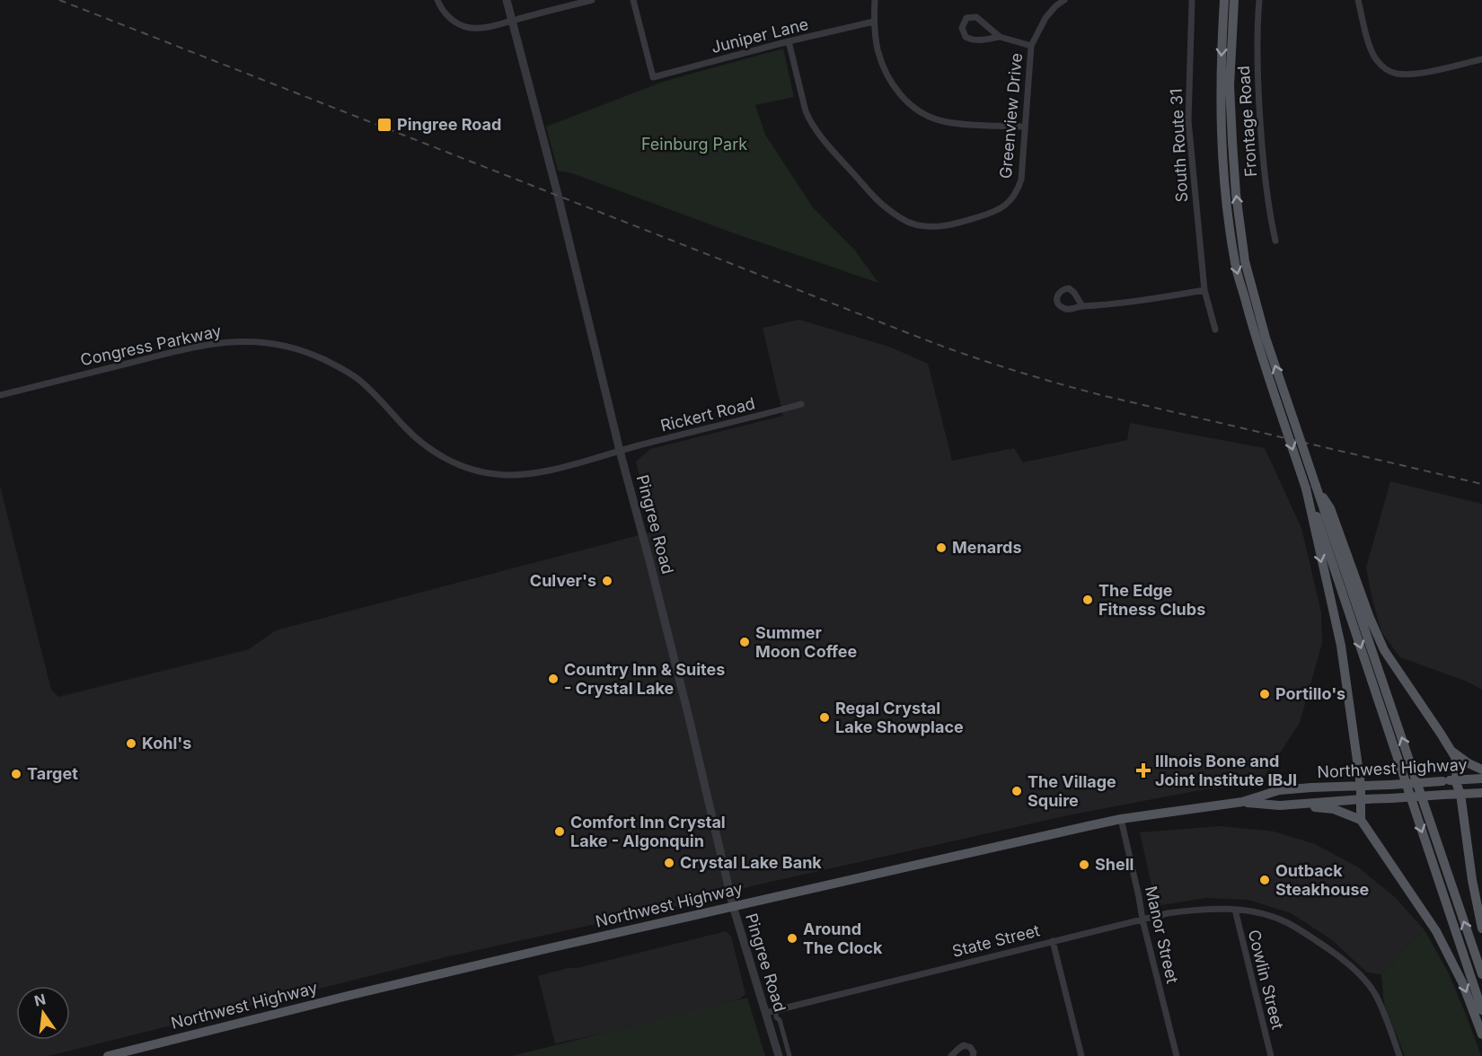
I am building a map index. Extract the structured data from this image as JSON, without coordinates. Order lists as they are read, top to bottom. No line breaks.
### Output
{"streets":{"main road":["Northwest Highway"],"street":["Juniper Lane","Greenview Drive","Frontage Road","South Route 31","Congress Parkway","Rickert Road","Pingree Road","Manor Street","State Street","Cowlin Street"]},"crossings":[["Juniper Lane","Greenview Drive"],["Congress Parkway","Rickert Road"],["Congress Parkway","Pingree Road"],["Rickert Road","Pingree Road"],["Pingree Road","Northwest Highway"],["Pingree Road","State Street"],["Northwest Highway","Manor Street"],["Manor Street","State Street"],["State Street","Cowlin Street"]],"parks":["Feinburg Park"],"places":{"transit":["Pingree Road"],"other":["Menards","Culver's","The Edge Fitness Clubs","Summer Moon Coffee","Country Inn & Suites - Crystal Lake","Portillo's","Regal Crystal Lake Showplace","Kohl's","Target","The Village Squire","Comfort Inn Crystal Lake - Algonquin","Crystal Lake Bank","Shell","Outback Steakhouse","Around The Clock"],"health":["Illnois Bone and Joint Institute IBJI"]},"north":"top"}
